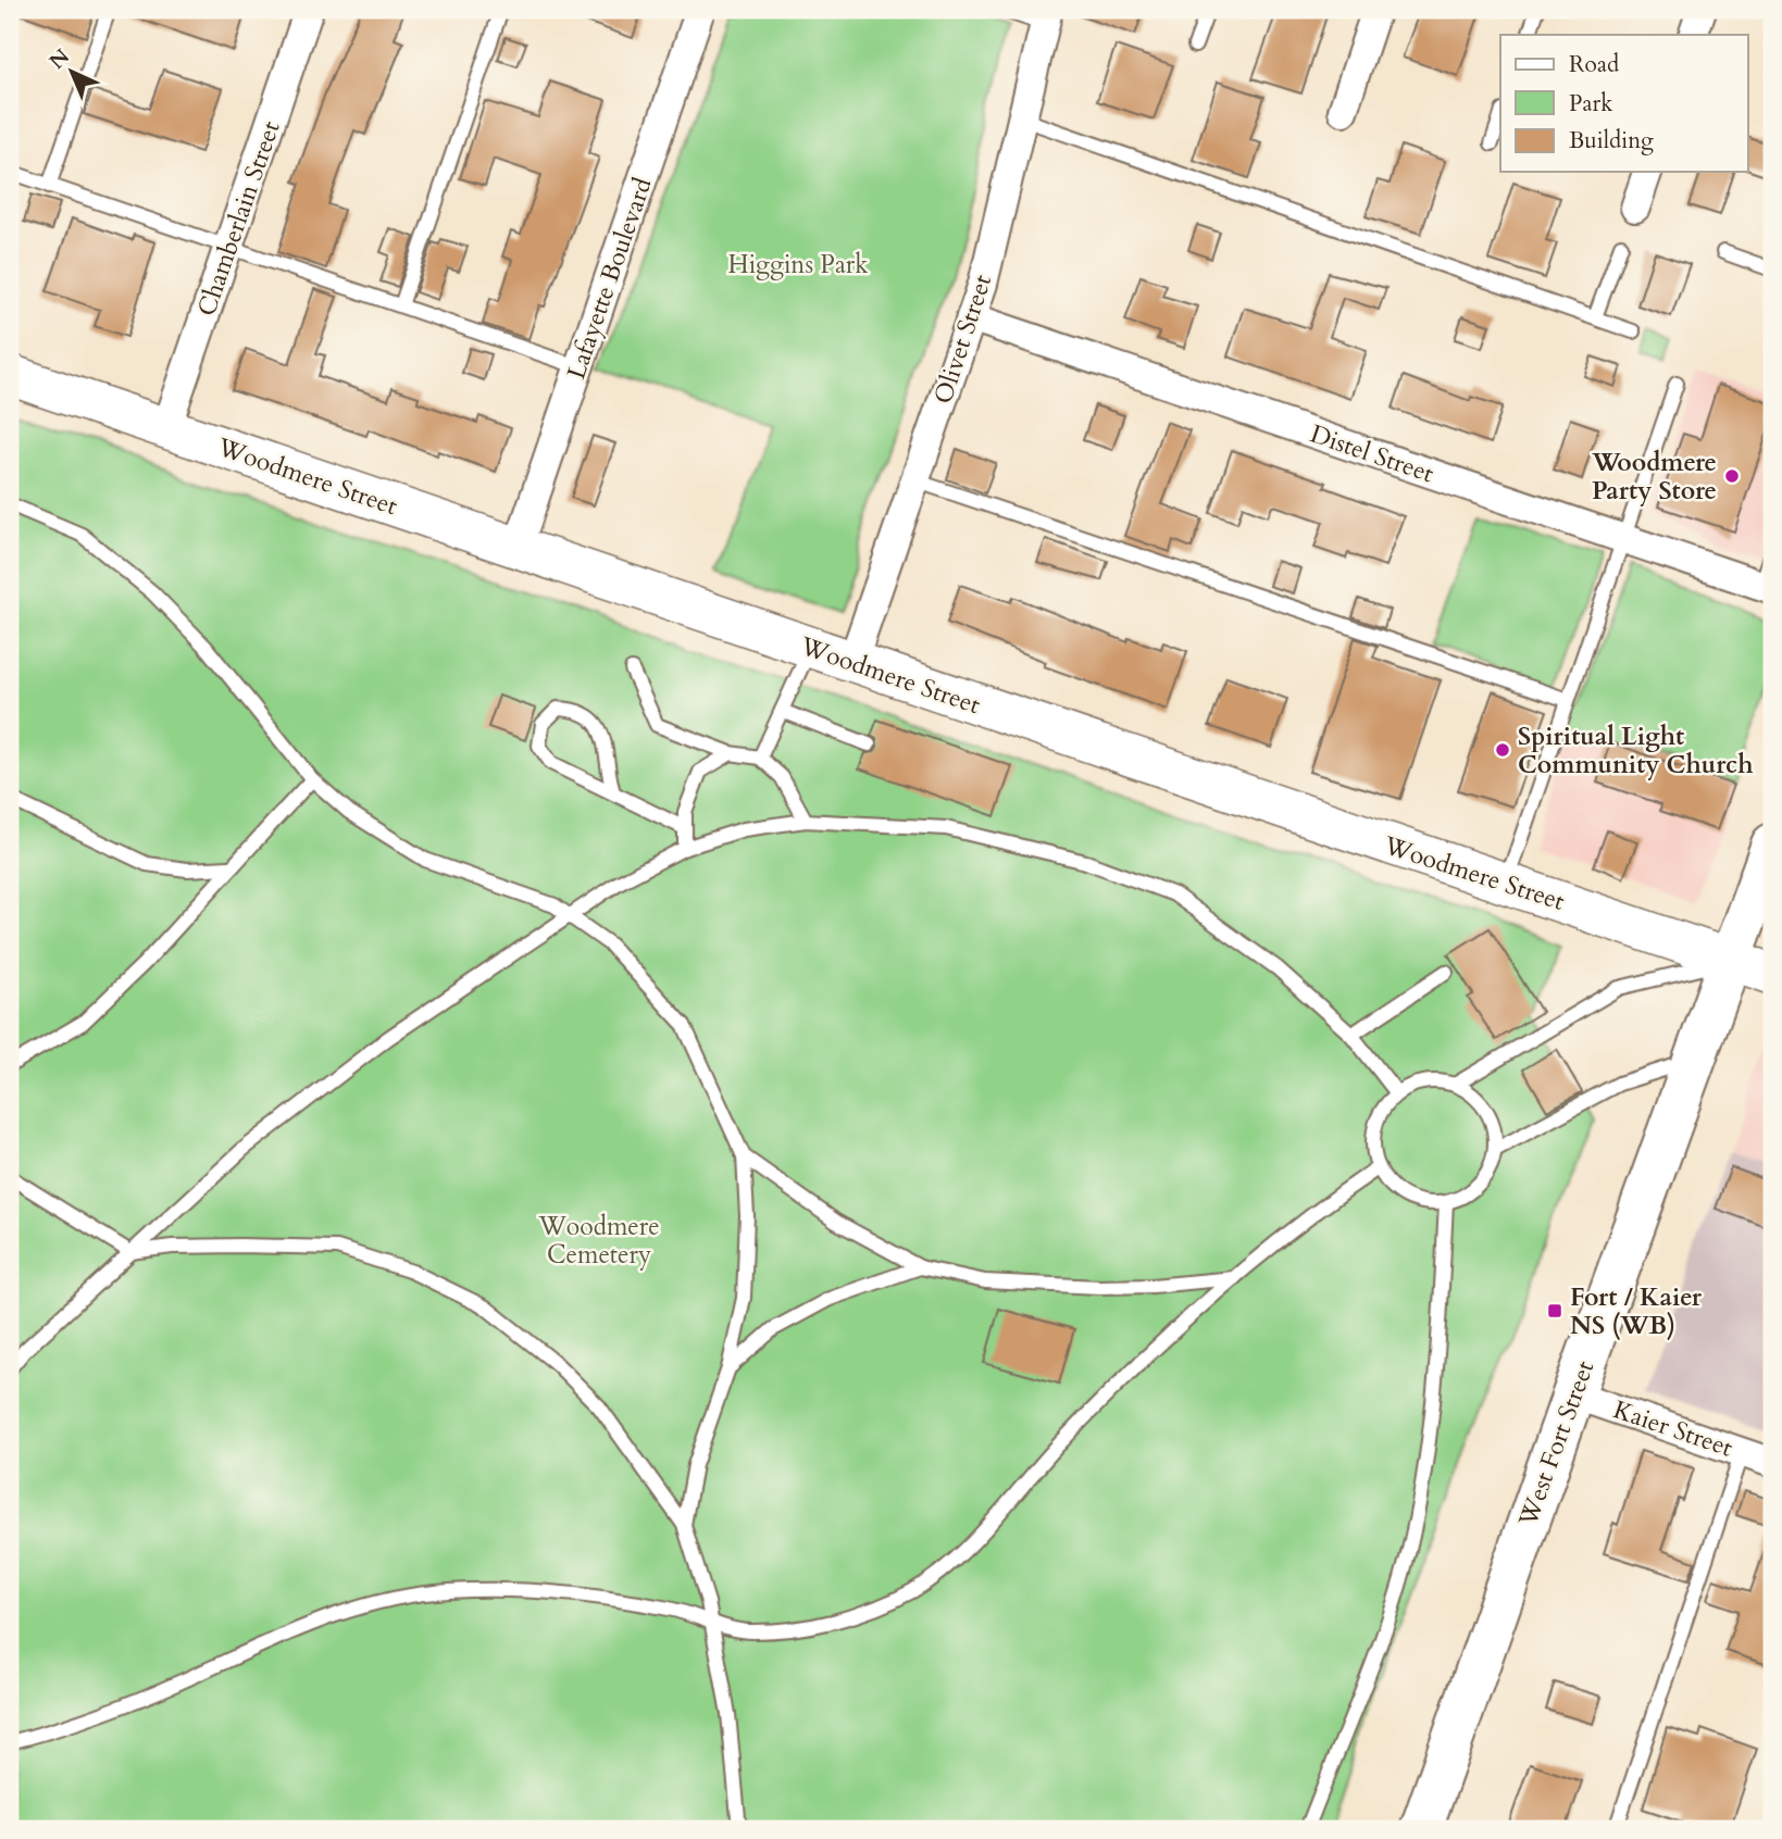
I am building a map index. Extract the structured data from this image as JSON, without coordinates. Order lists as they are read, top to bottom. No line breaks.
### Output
{"streets":{"main road":["West Fort Street"],"street":["Chamberlain Street","Lafayette Boulevard","Olivet Street","Distel Street","Woodmere Street","Kaier Street"]},"crossings":[["Chamberlain Street","Woodmere Street"],["Lafayette Boulevard","Woodmere Street"],["Olivet Street","Distel Street"],["Olivet Street","Woodmere Street"],["Woodmere Street","West Fort Street"],["Kaier Street","West Fort Street"]],"parks":["Higgins Park","Woodmere Cemetery"],"places":{"other":["Woodmere Party Store","Spiritual Light Community Church"],"transit":["Fort / Kaier NS (WB)"]},"legend":["Road","Park","Building"],"north":"top left"}
